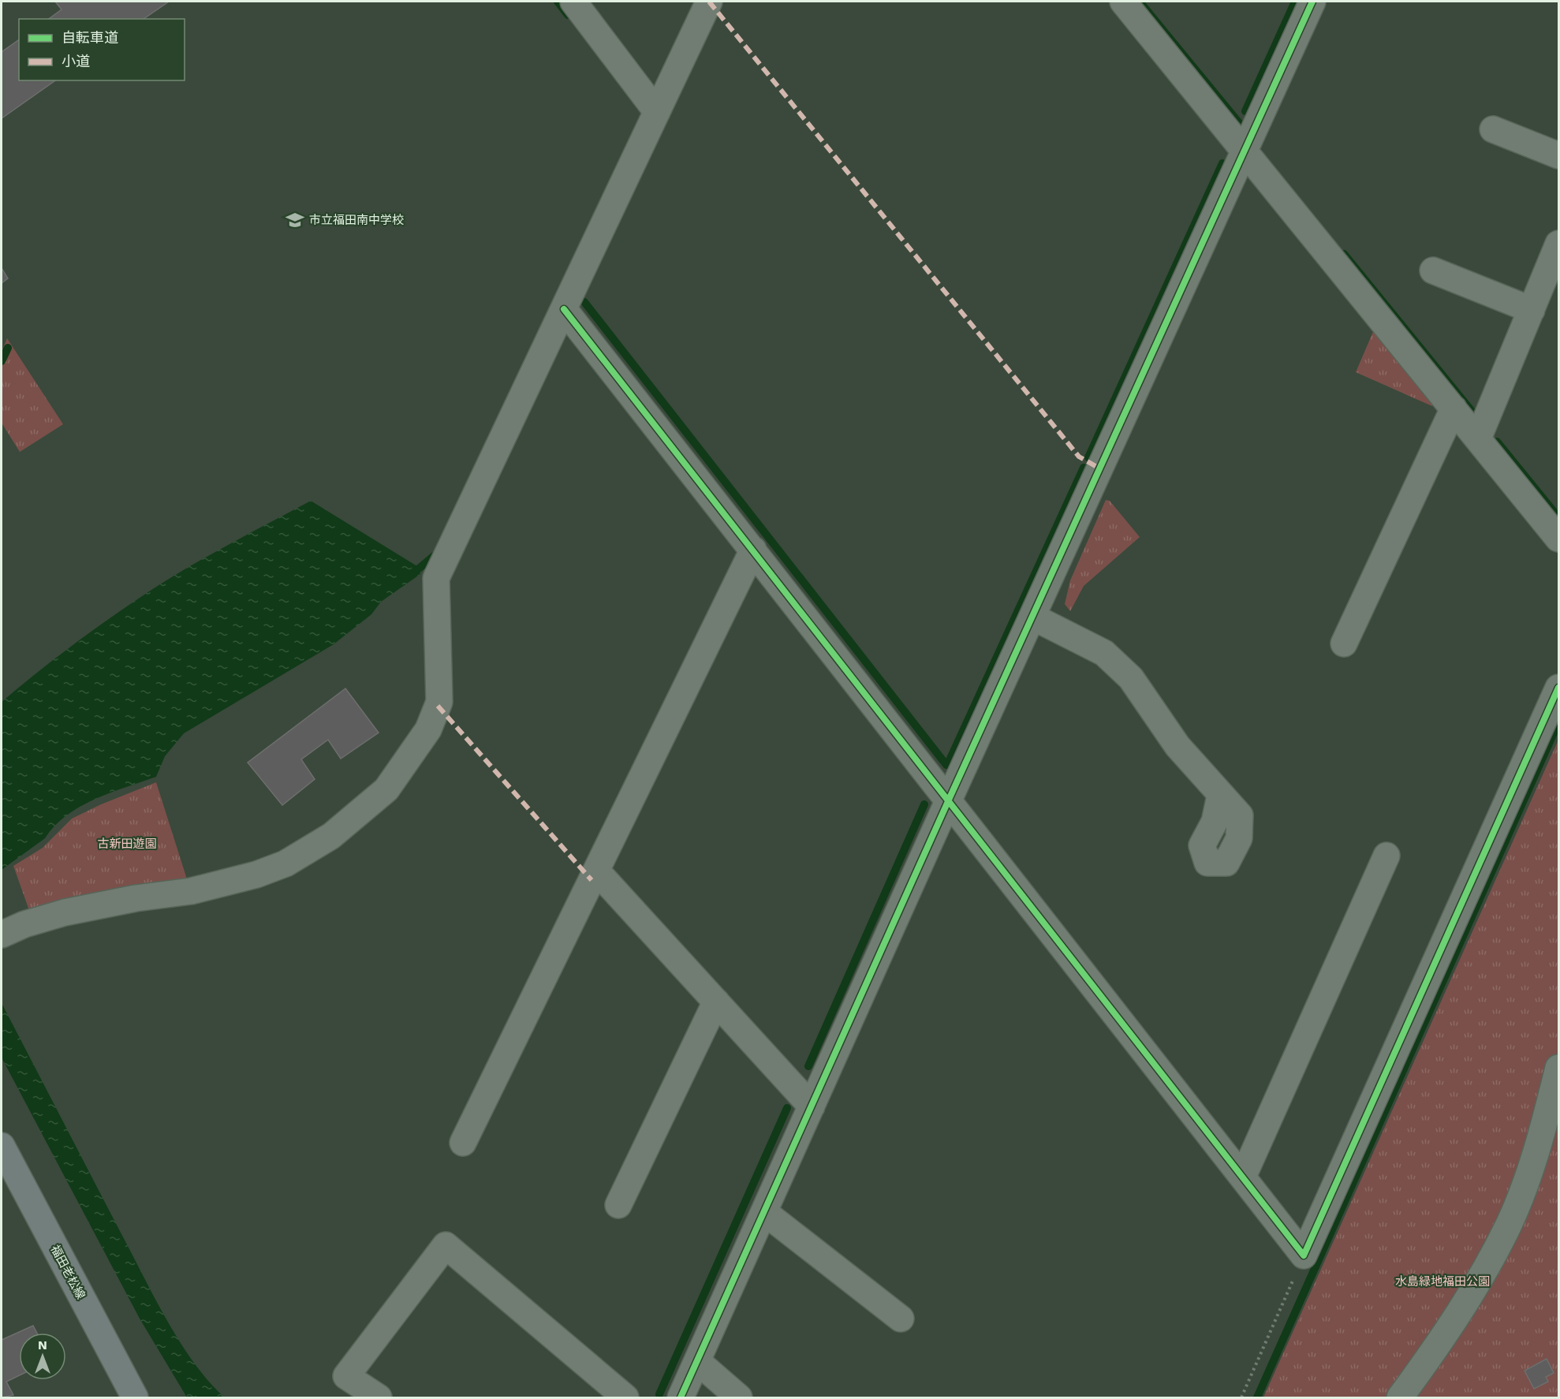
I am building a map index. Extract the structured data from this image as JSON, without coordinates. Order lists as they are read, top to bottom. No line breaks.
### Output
{"streets":{"main road":["福田老松線"]},"parks":["古新田遊園","水島緑地福田公園"],"places":{"school or university":["市立福田南中学校"]},"legend":["自転車道","小道"],"north":"top"}
